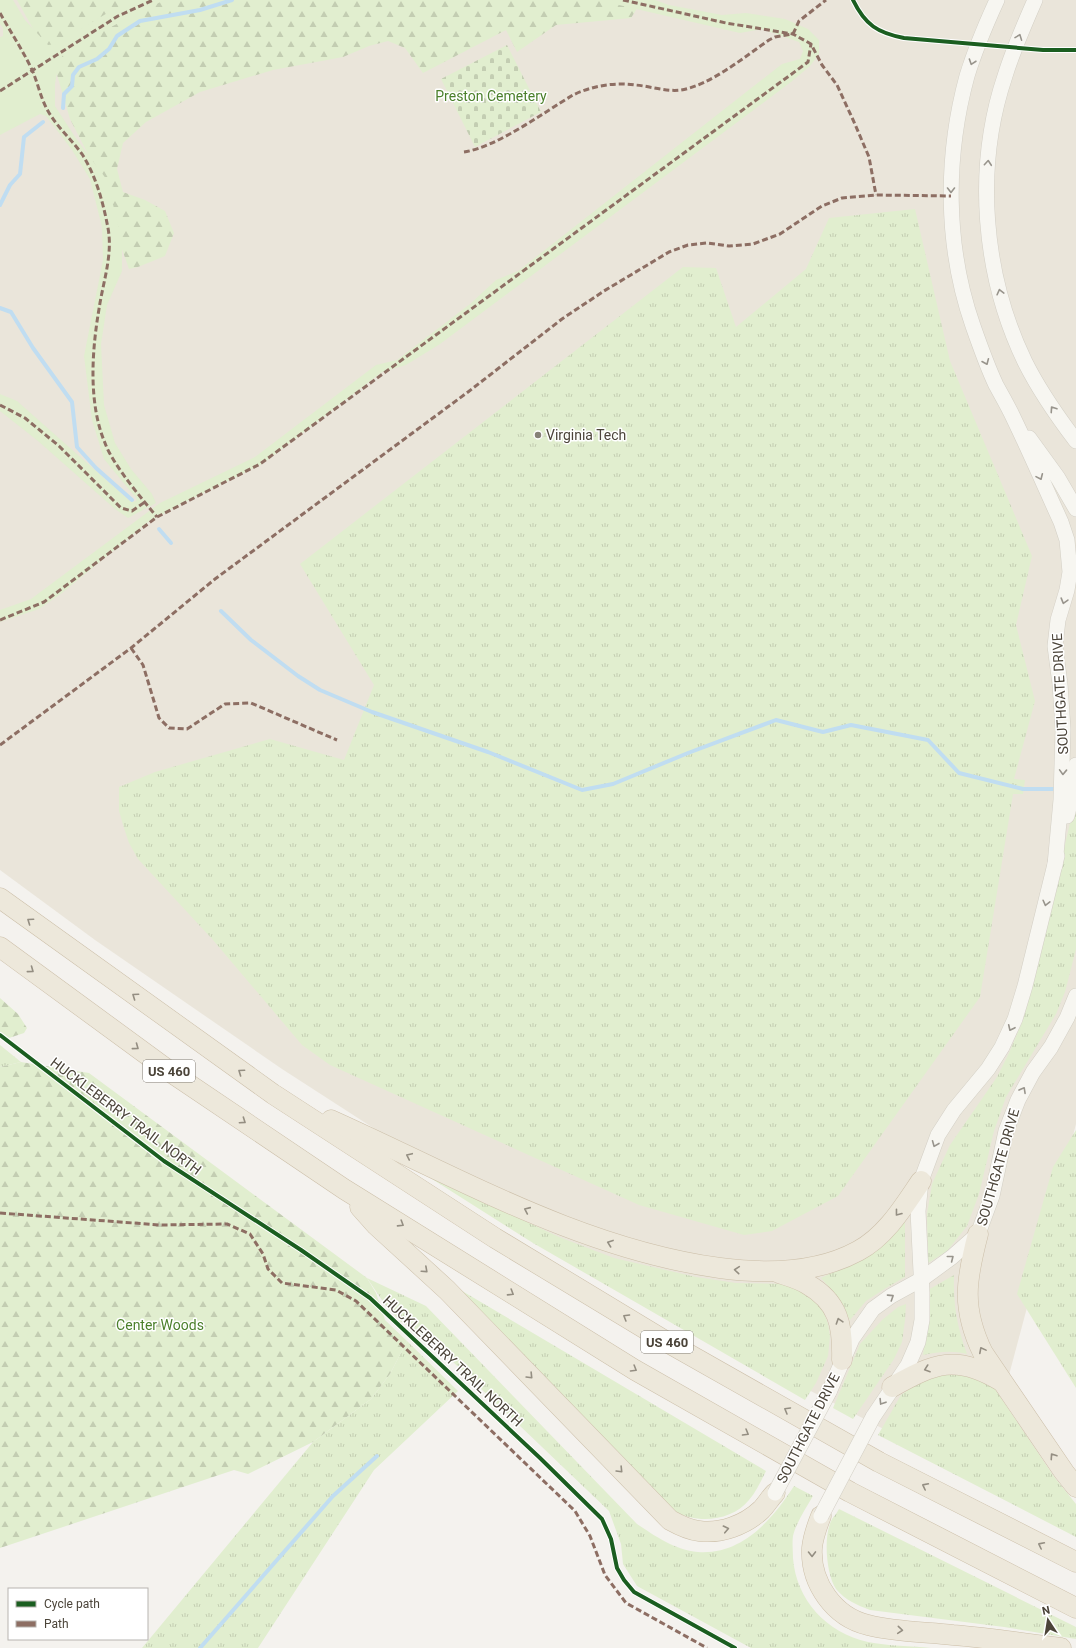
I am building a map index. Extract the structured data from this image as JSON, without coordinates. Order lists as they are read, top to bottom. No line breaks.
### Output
{"streets":{"highway":["US 460"],"main road":["SOUTHGATE DRIVE"],"cycle path":["HUCKLEBERRY TRAIL NORTH"]},"parks":["Preston Cemetery","Center Woods"],"places":["Virginia Tech"],"legend":["Cycle path","Path"],"north":"top"}
